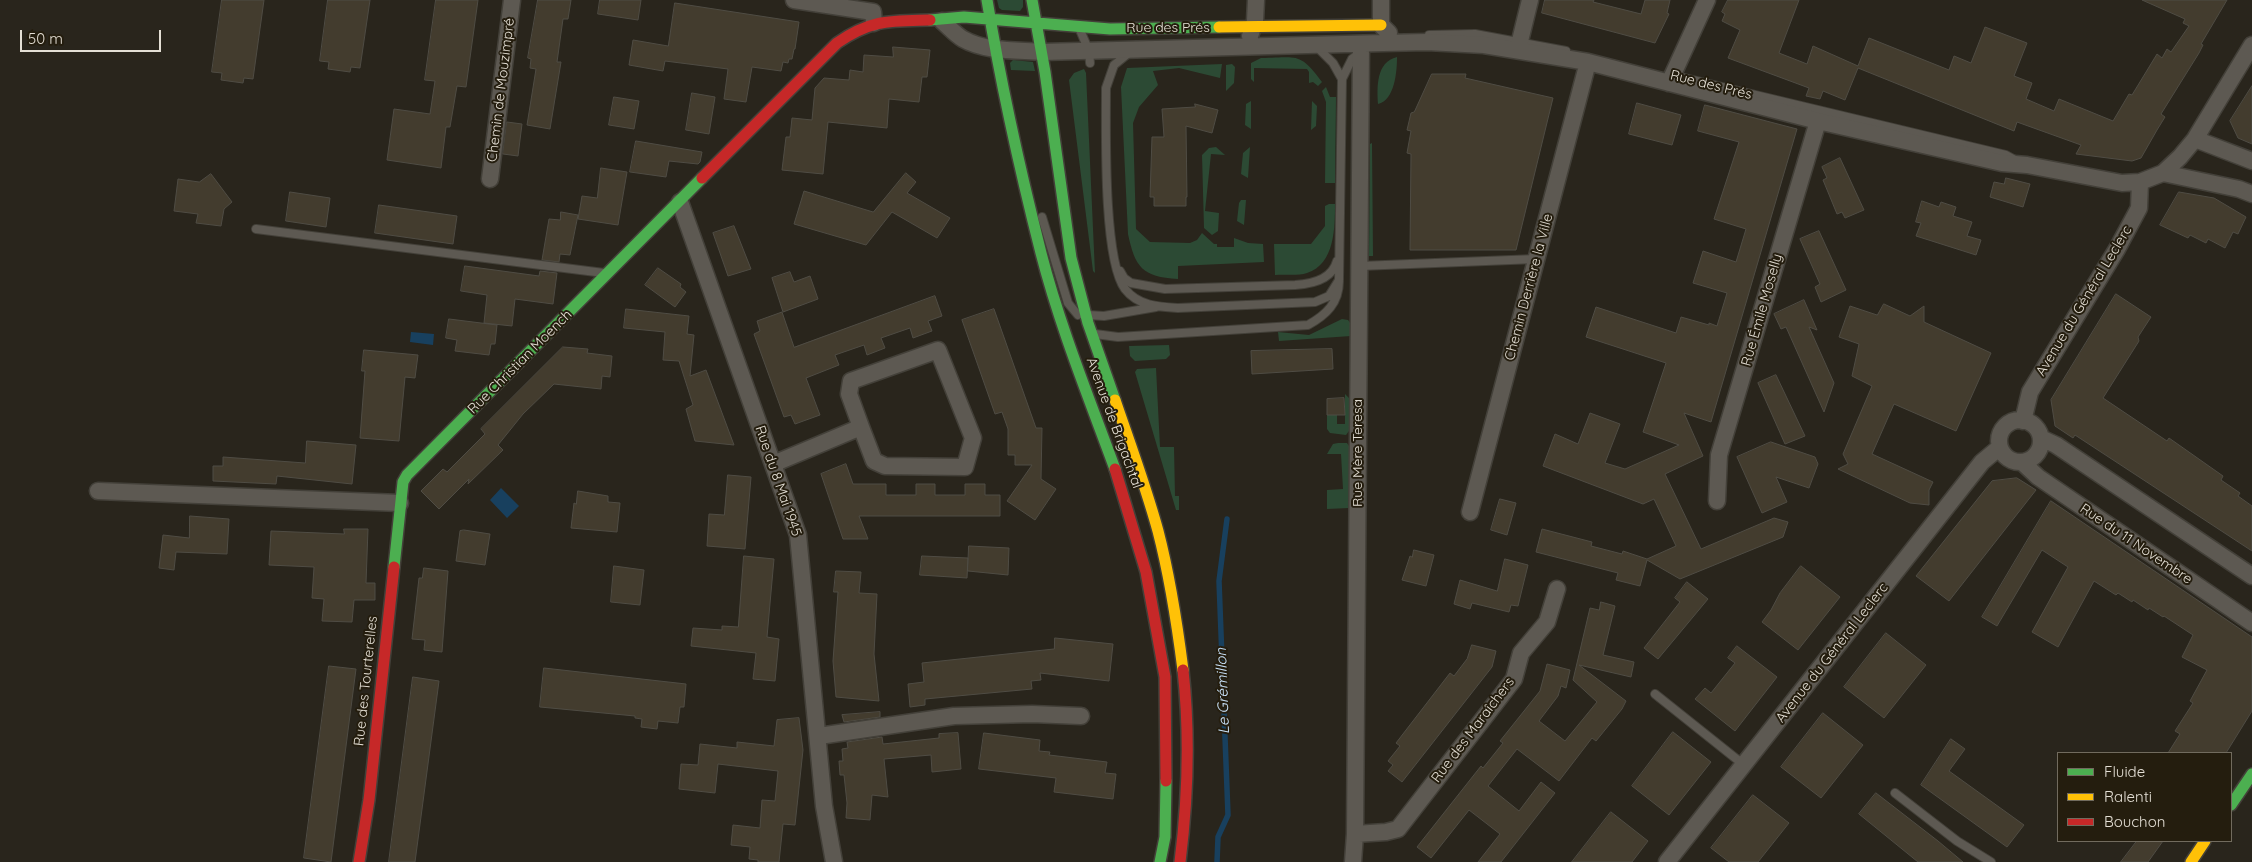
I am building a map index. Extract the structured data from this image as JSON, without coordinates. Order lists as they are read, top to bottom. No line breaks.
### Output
{"streets":{"main road":["Rue des Prés","Rue Christian Moench","Avenue de Brigachtal","Rue des Tourterelles"],"street":["Chemin de Mouzimpré","Chemin Derrière la Ville","Avenue du Général Leclerc","Rue Émile Moselly","Rue Mère Teresa","Rue du 8 Mai 1945","Rue du 11 Novembre","Rue des Maraîchers"]},"crossings":[["Rue des Prés","Chemin Derrière la Ville"],["Rue des Prés","Avenue du Général Leclerc"],["Rue des Prés","Rue Émile Moselly"],["Rue des Prés","Rue Christian Moench"],["Rue des Prés","Avenue de Brigachtal"],["Rue des Prés","Rue Mère Teresa"],["Avenue du Général Leclerc","Rue du 11 Novembre"],["Rue Christian Moench","Rue du 8 Mai 1945"],["Rue Christian Moench","Rue des Tourterelles"],["Rue Mère Teresa","Rue des Maraîchers"]],"water":["Le Grémillon"],"legend":["Fluide","Ralenti","Bouchon"],"scale_bar":"50 m"}
